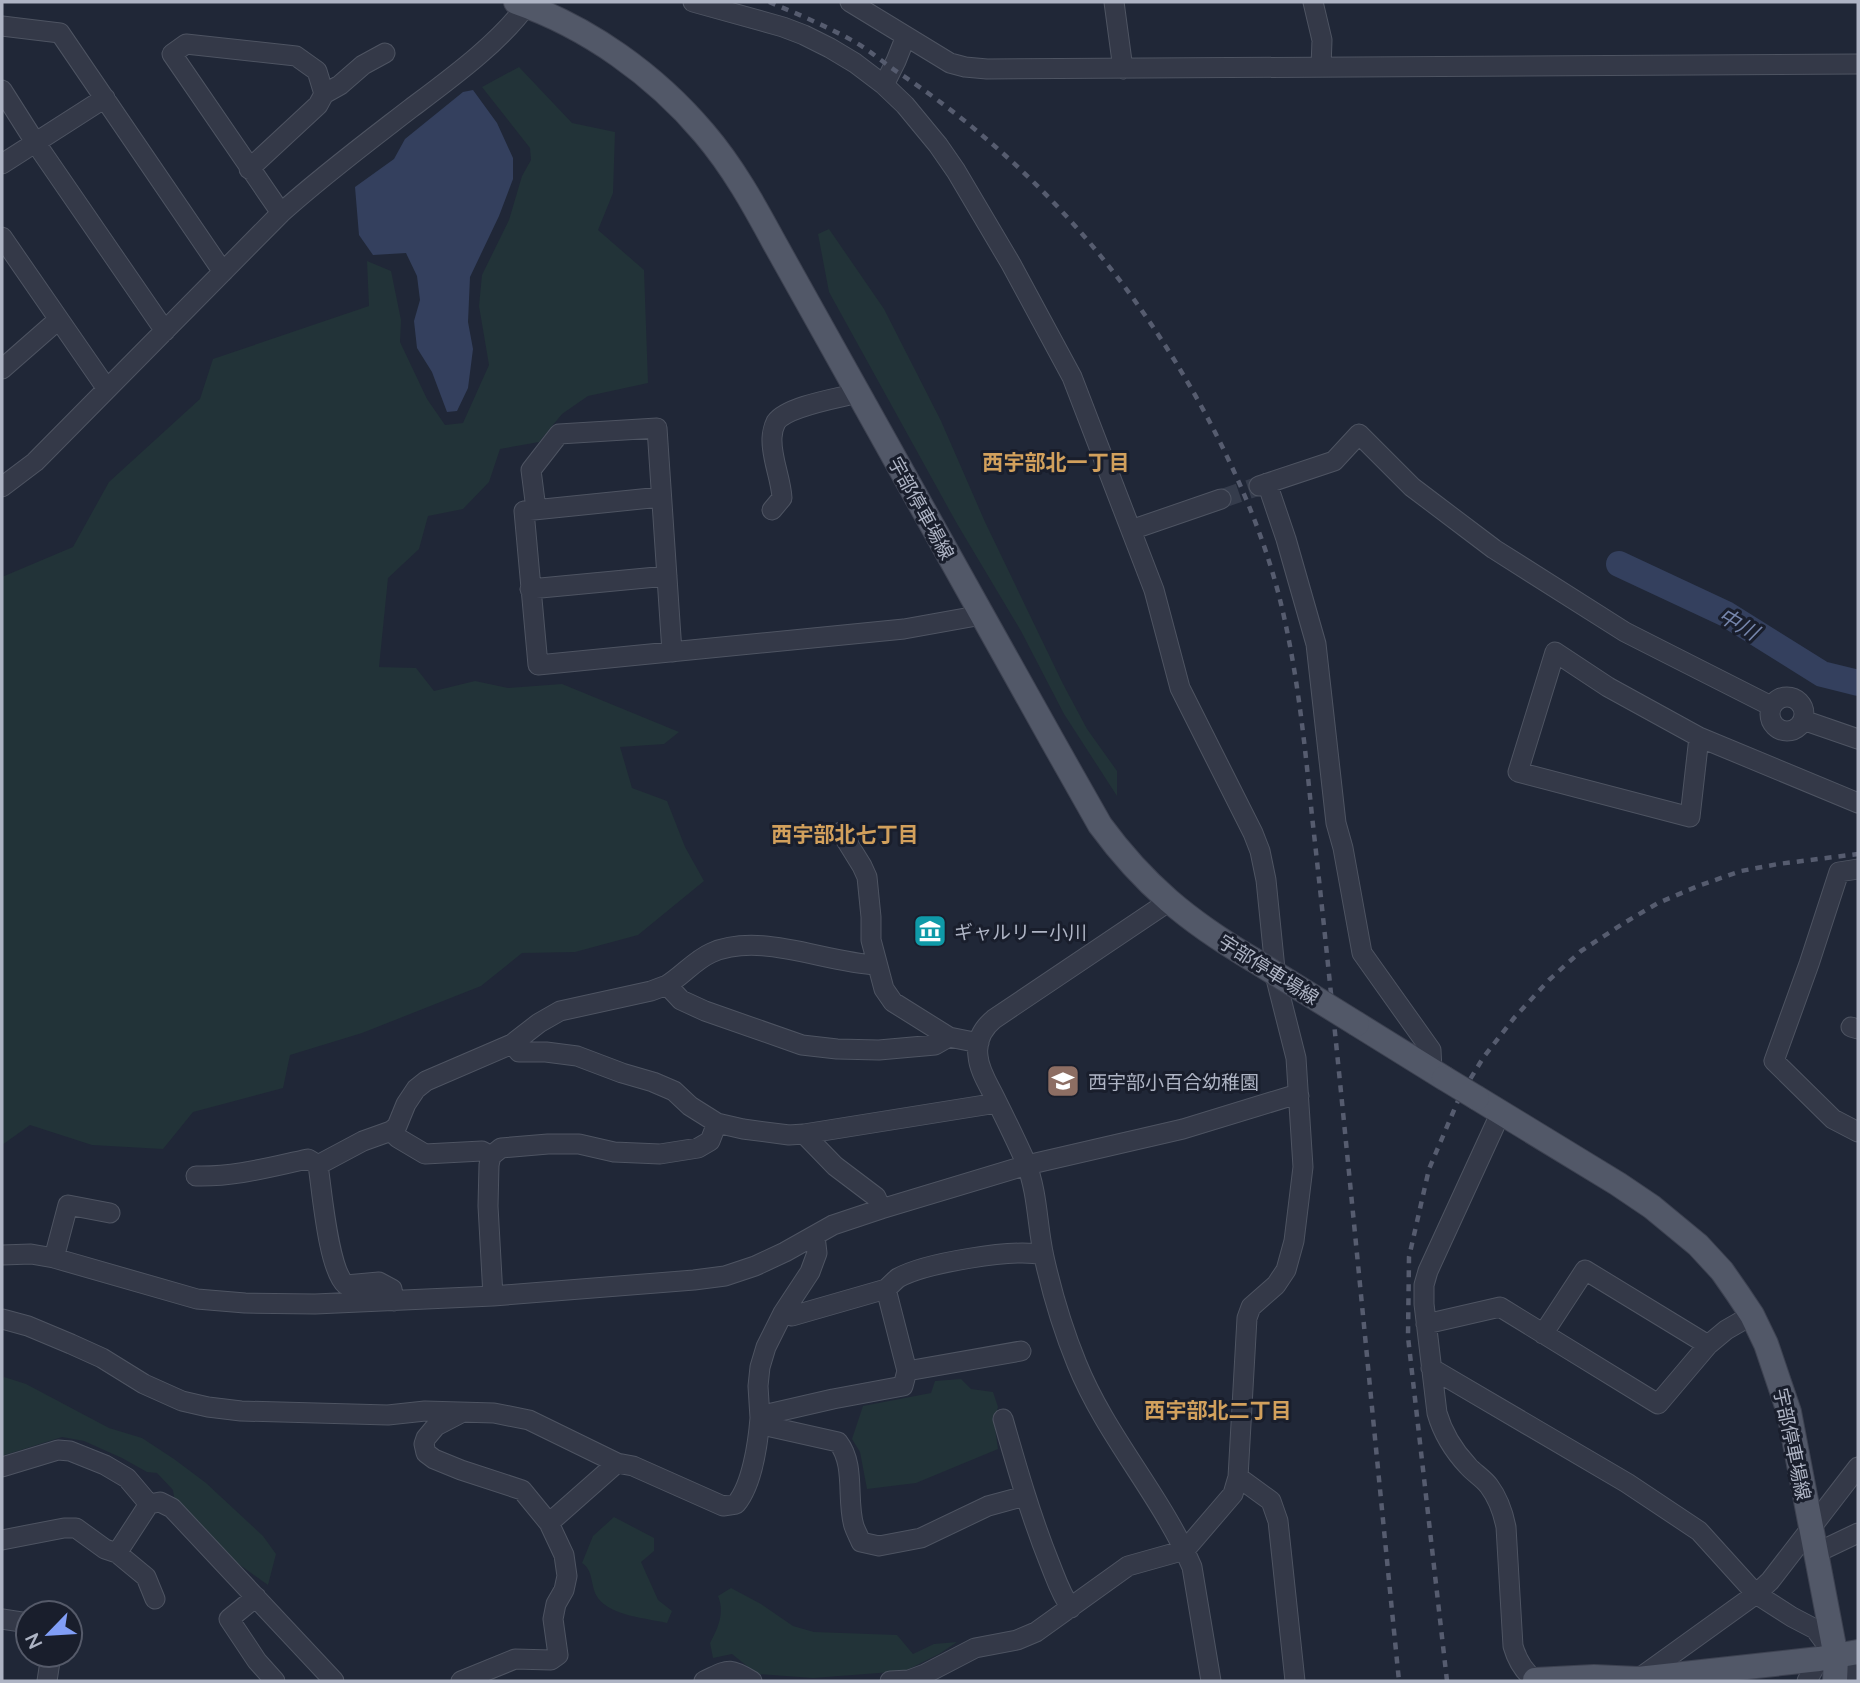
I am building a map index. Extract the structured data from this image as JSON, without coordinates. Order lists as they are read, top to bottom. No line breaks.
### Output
{"streets":{"main road":["宇部停車場線"]},"districts":["西宇部北一丁目","西宇部北七丁目","西宇部北二丁目"],"water":["中川"],"places":{"museum":["ギャルリー小川"],"school or university":["西宇部小百合幼稚園"]},"north":"bottom left"}
